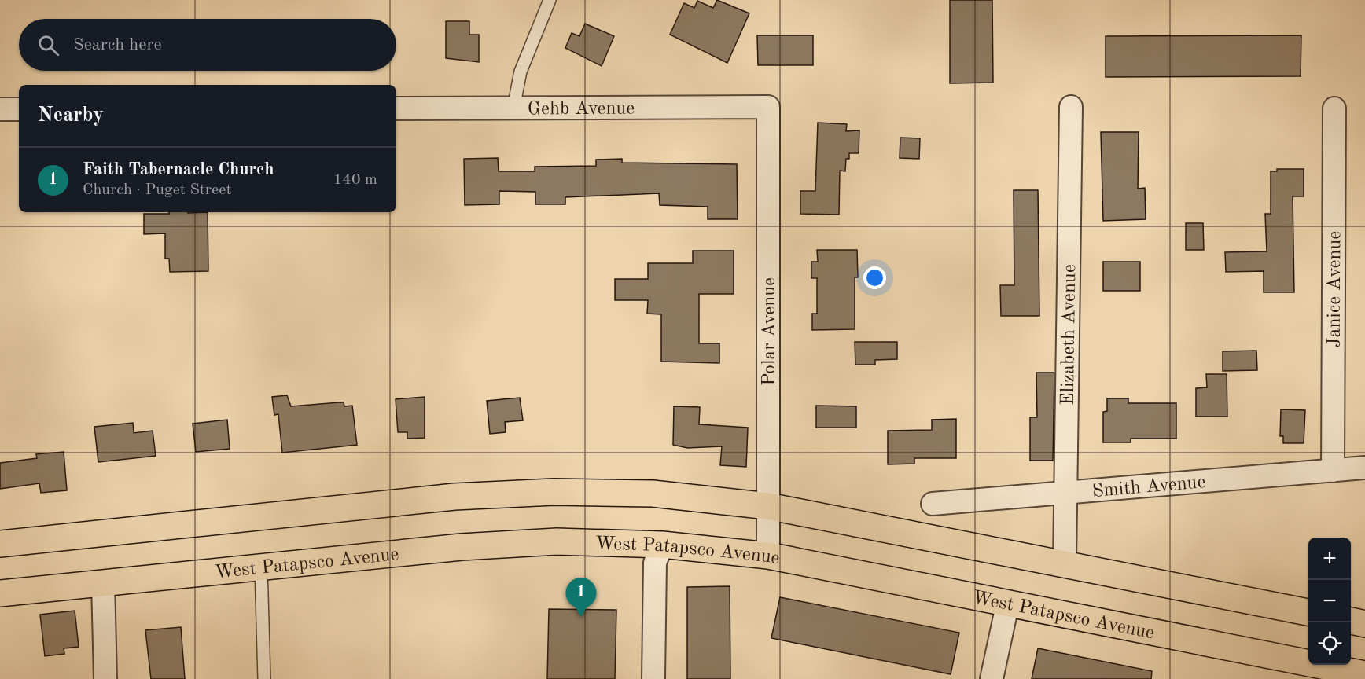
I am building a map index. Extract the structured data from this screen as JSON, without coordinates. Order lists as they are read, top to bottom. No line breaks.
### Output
{"streets":{"main road":["West Patapsco Avenue"],"street":["Gehb Avenue","Janice Avenue","Polar Avenue","Elizabeth Avenue","Smith Avenue"]},"crossings":[["Gehb Avenue","Polar Avenue"],["Janice Avenue","Smith Avenue"],["Polar Avenue","West Patapsco Avenue"],["Elizabeth Avenue","Smith Avenue"]],"page":{"search":"Search here","heading":"Nearby","list":[{"mark":"1","name":"Faith Tabernacle Church","note":"Church · Puget Street","value":"140 m"}],"map_buttons":["+","−"],"pins":"1"}}
